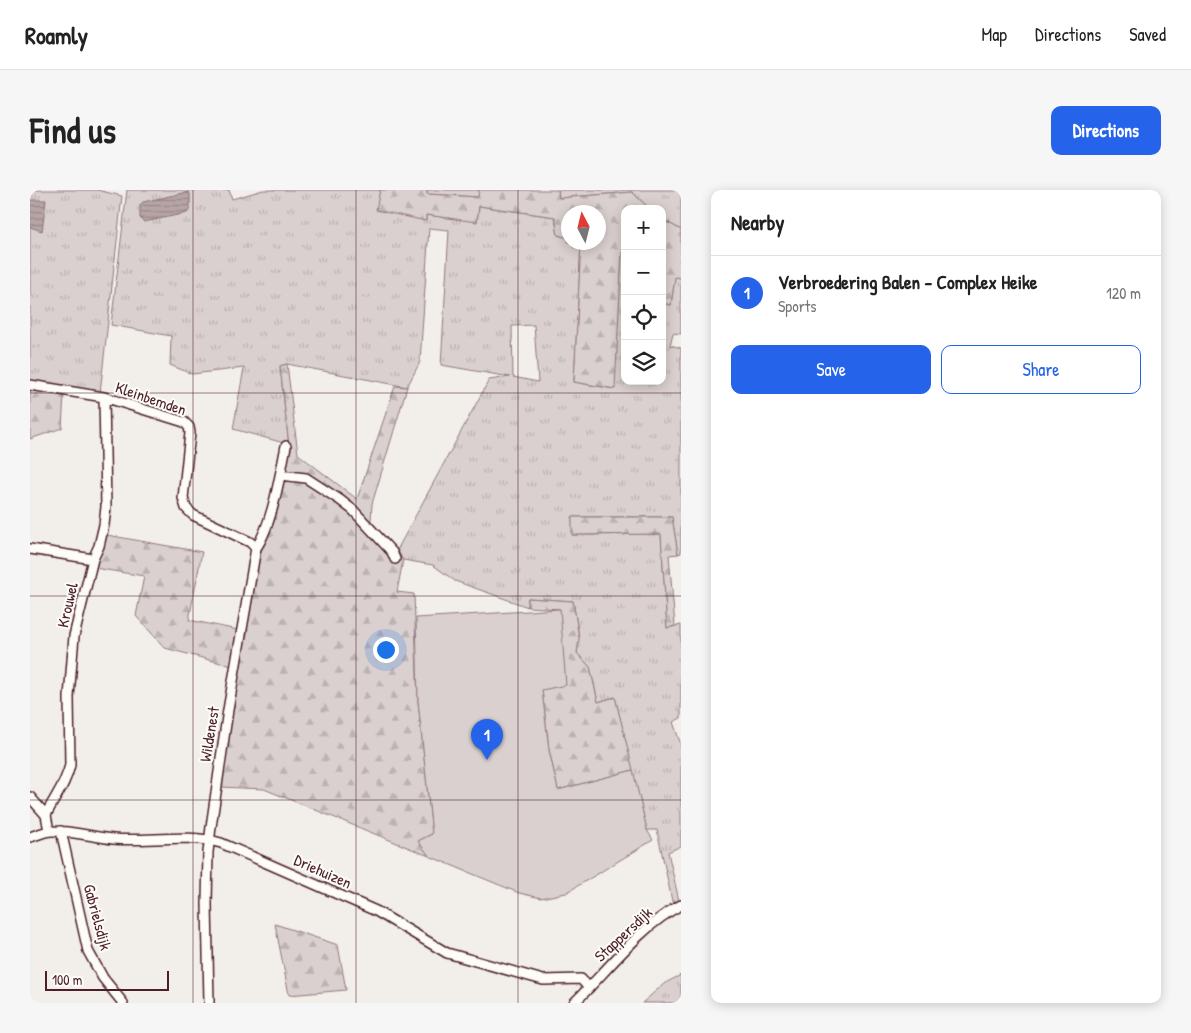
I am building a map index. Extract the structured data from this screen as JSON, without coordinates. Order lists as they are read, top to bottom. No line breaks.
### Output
{"streets":{"street":["Kleinbemden","Krouwel","Wildenest","Driehuizen","Gabrielsdijk","Stappersdijk"]},"crossings":[["Kleinbemden","Krouwel"],["Kleinbemden","Wildenest"],["Wildenest","Driehuizen"],["Driehuizen","Gabrielsdijk"],["Driehuizen","Stappersdijk"]],"scale_bar":"100 m","north":"top","page":{"header":"Roamly","nav":["Map","Directions","Saved"],"buttons":["Directions",["Save","Share"]],"title":"Find us","heading":"Nearby","map_buttons":["+","−"],"list":[{"mark":"1","name":"Verbroedering Balen - Complex Heike","note":"Sports","value":"120 m"}],"pins":"1","scale":"100 m"}}
